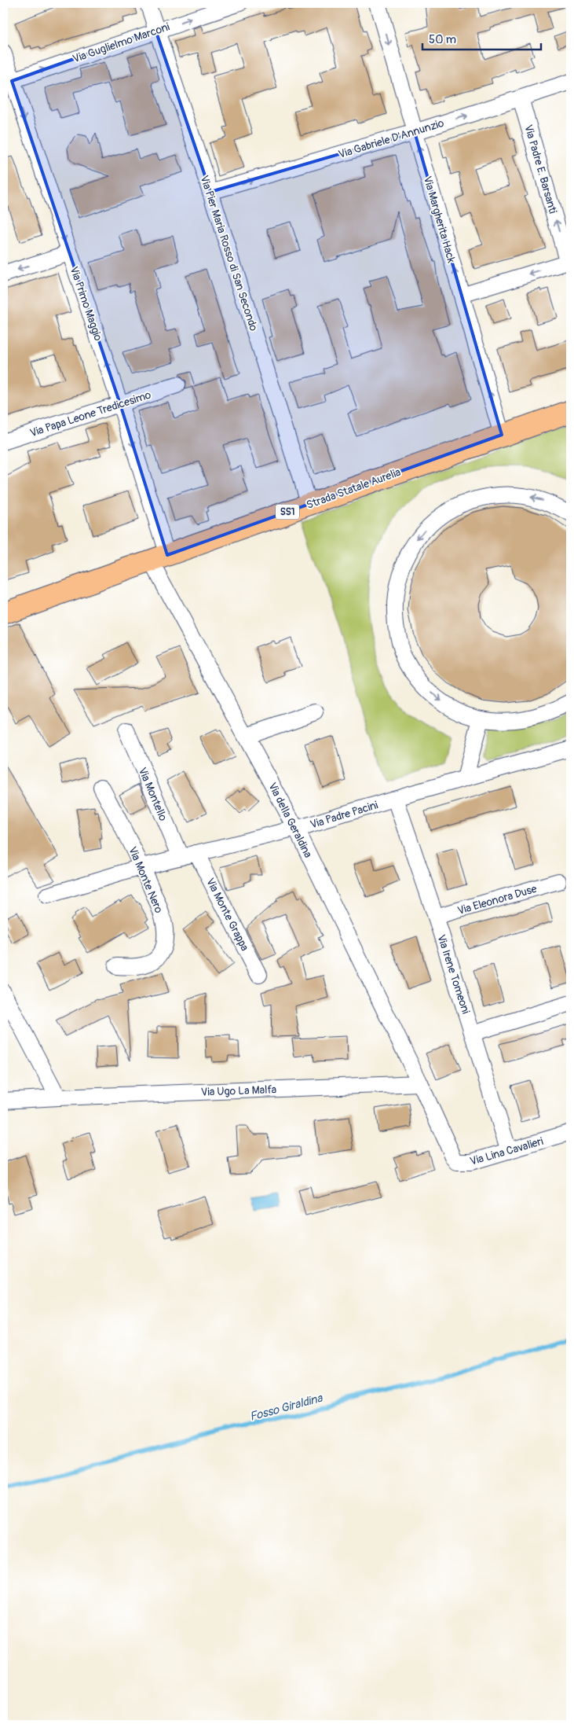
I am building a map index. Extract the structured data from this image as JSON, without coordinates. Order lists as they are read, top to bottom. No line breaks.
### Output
{"streets":{"main road":["Strada Statale Aurelia","SS1"],"street":["Via Guglielmo Marconi","Via Gabriele D'Annunzio","Via Padre E. Barsanti","Via Margherita Hack","Via Pier Maria Rosso di San Secondo","Via Primo Maggio","Via Papa Leone Tredicesimo","Via Montello","Via Padre Pacini","Via della Geraldina","Via Monte Nero","Via Eleonora Duse","Via Monte Grappa","Via Irene Tomeoni","Via Ugo La Malfa","Via Lina Cavalieri"]},"crossings":[["Via Guglielmo Marconi","Via Pier Maria Rosso di San Secondo"],["Via Guglielmo Marconi","Via Primo Maggio"],["Via Gabriele D'Annunzio","Via Padre E. Barsanti"],["Via Gabriele D'Annunzio","Via Margherita Hack"],["Via Gabriele D'Annunzio","Via Pier Maria Rosso di San Secondo"],["Via Margherita Hack","Strada Statale Aurelia"],["Via Pier Maria Rosso di San Secondo","Strada Statale Aurelia"],["Via Primo Maggio","Via Papa Leone Tredicesimo"],["Via Primo Maggio","Strada Statale Aurelia"],["Via Primo Maggio","Via della Geraldina"],["Strada Statale Aurelia","Via della Geraldina"],["Via Montello","Via Padre Pacini"],["Via Padre Pacini","Via della Geraldina"],["Via Padre Pacini","Via Monte Nero"],["Via Padre Pacini","Via Monte Grappa"],["Via Padre Pacini","Via Irene Tomeoni"],["Via della Geraldina","Via Ugo La Malfa"],["Via della Geraldina","Via Lina Cavalieri"],["Via Eleonora Duse","Via Irene Tomeoni"],["Via Irene Tomeoni","Via Lina Cavalieri"],["Via Ugo La Malfa","Via Lina Cavalieri"]],"one_way":["Via Guglielmo Marconi","Via Gabriele D'Annunzio","Via Padre E. Barsanti"],"water":["Fosso Giraldina"],"scale_bar":"50 m"}
